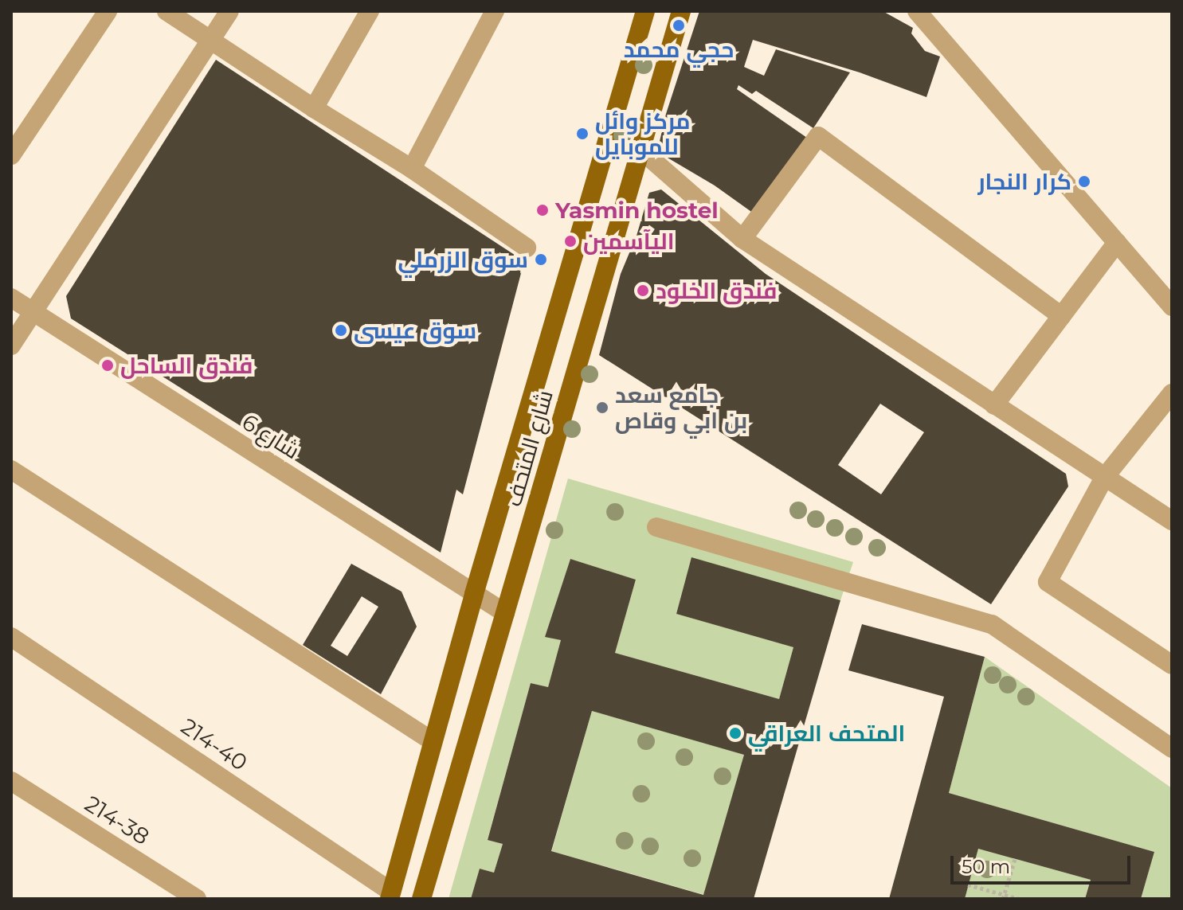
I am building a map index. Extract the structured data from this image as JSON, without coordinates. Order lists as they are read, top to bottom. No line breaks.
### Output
{"streets":{"main road":["شارع المتحف"],"street":["شارع 6","214-40","214-38"]},"crossings":[["شارع 6","شارع المتحف"],["شارع المتحف","214-40"]],"places":["حجي محمد","مركز وائل للموبايل","كرار النجار","Yasmin hostel","اليآسمين","سوق الزرملي","فندق الخلود","سوق عيسى","فندق الساحل","جامع سعد بن ابي وقاص","المتحف العراقي"],"scale_bar":"50 m"}
